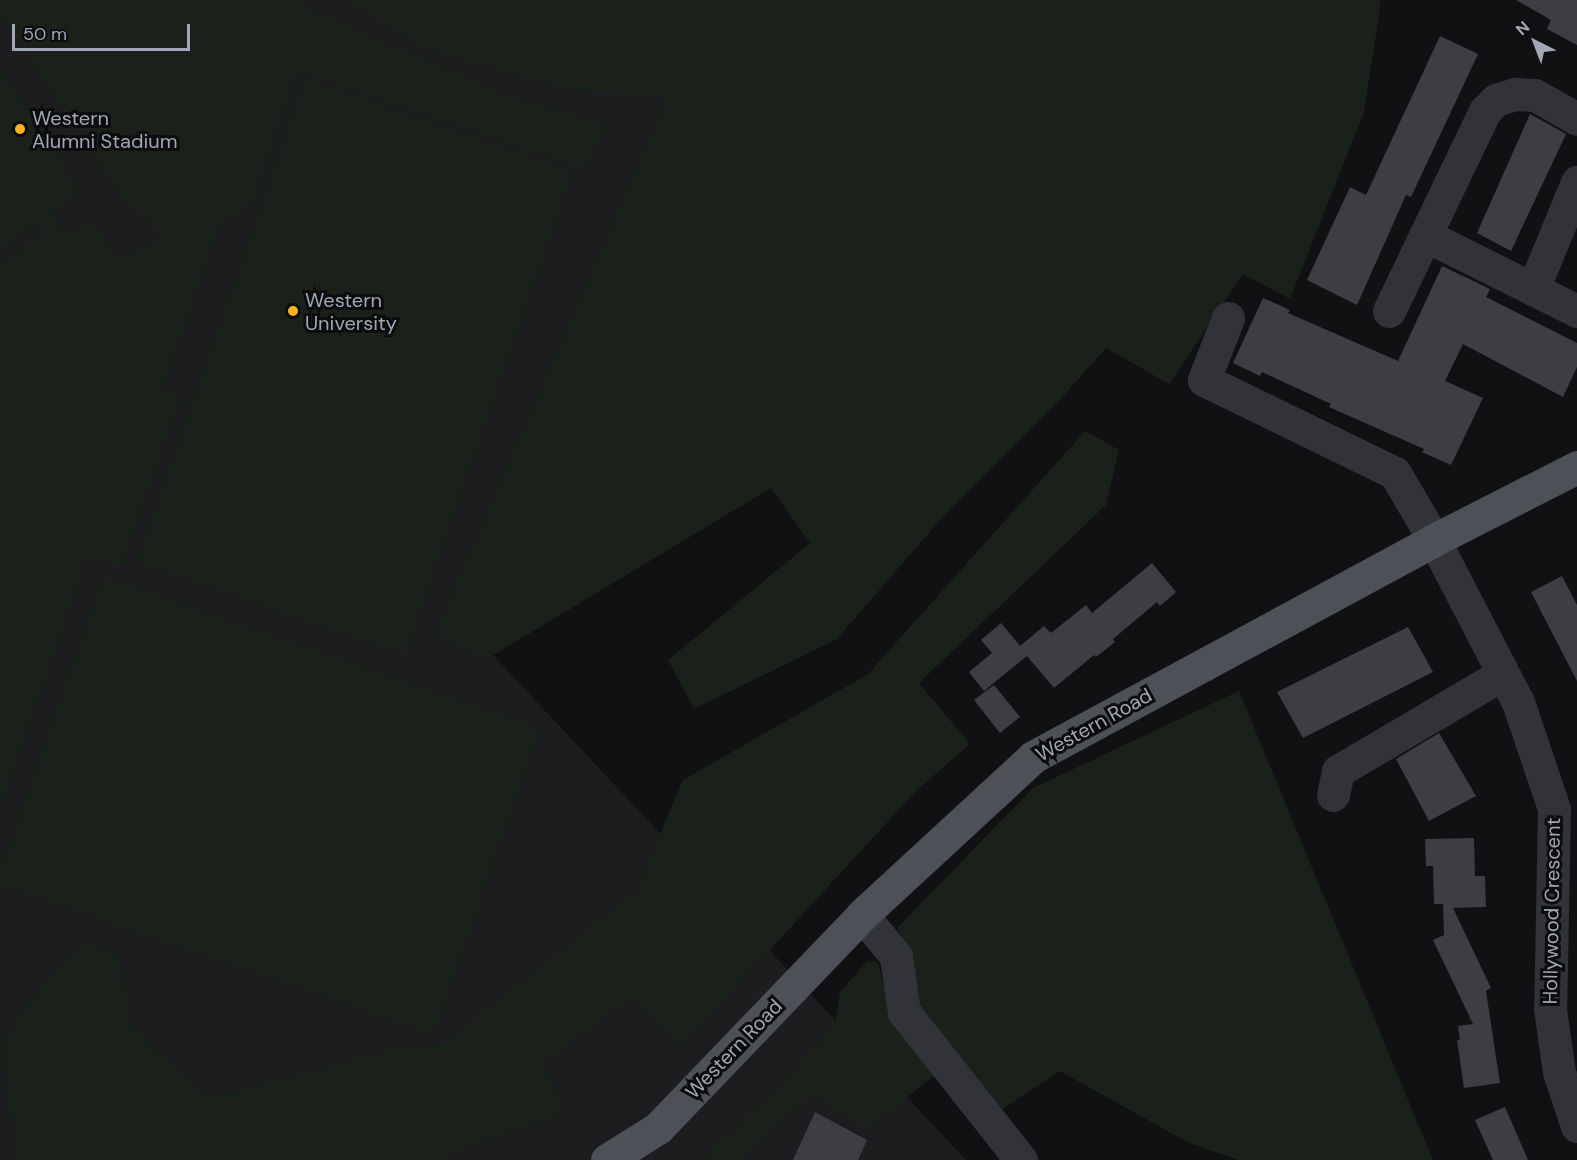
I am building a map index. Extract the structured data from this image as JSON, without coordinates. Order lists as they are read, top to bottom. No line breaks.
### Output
{"streets":{"main road":["Western Road"],"street":["Hollywood Crescent"]},"crossings":[["Western Road","Hollywood Crescent"]],"places":["Western Alumni Stadium","Western University"],"scale_bar":"50 m","north":"top left"}
